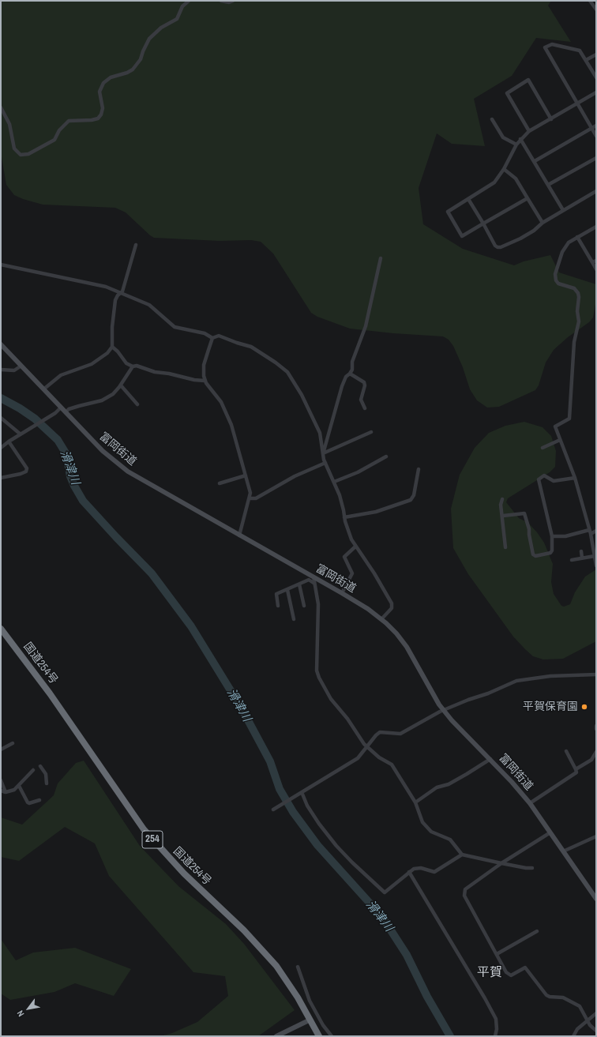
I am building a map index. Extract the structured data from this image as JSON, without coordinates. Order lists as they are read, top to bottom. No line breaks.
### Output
{"streets":{"highway":["国道254号","254"],"street":["富岡街道"]},"districts":["平賀"],"water":["滑津川"],"places":["平賀保育園"],"north":"bottom left"}
